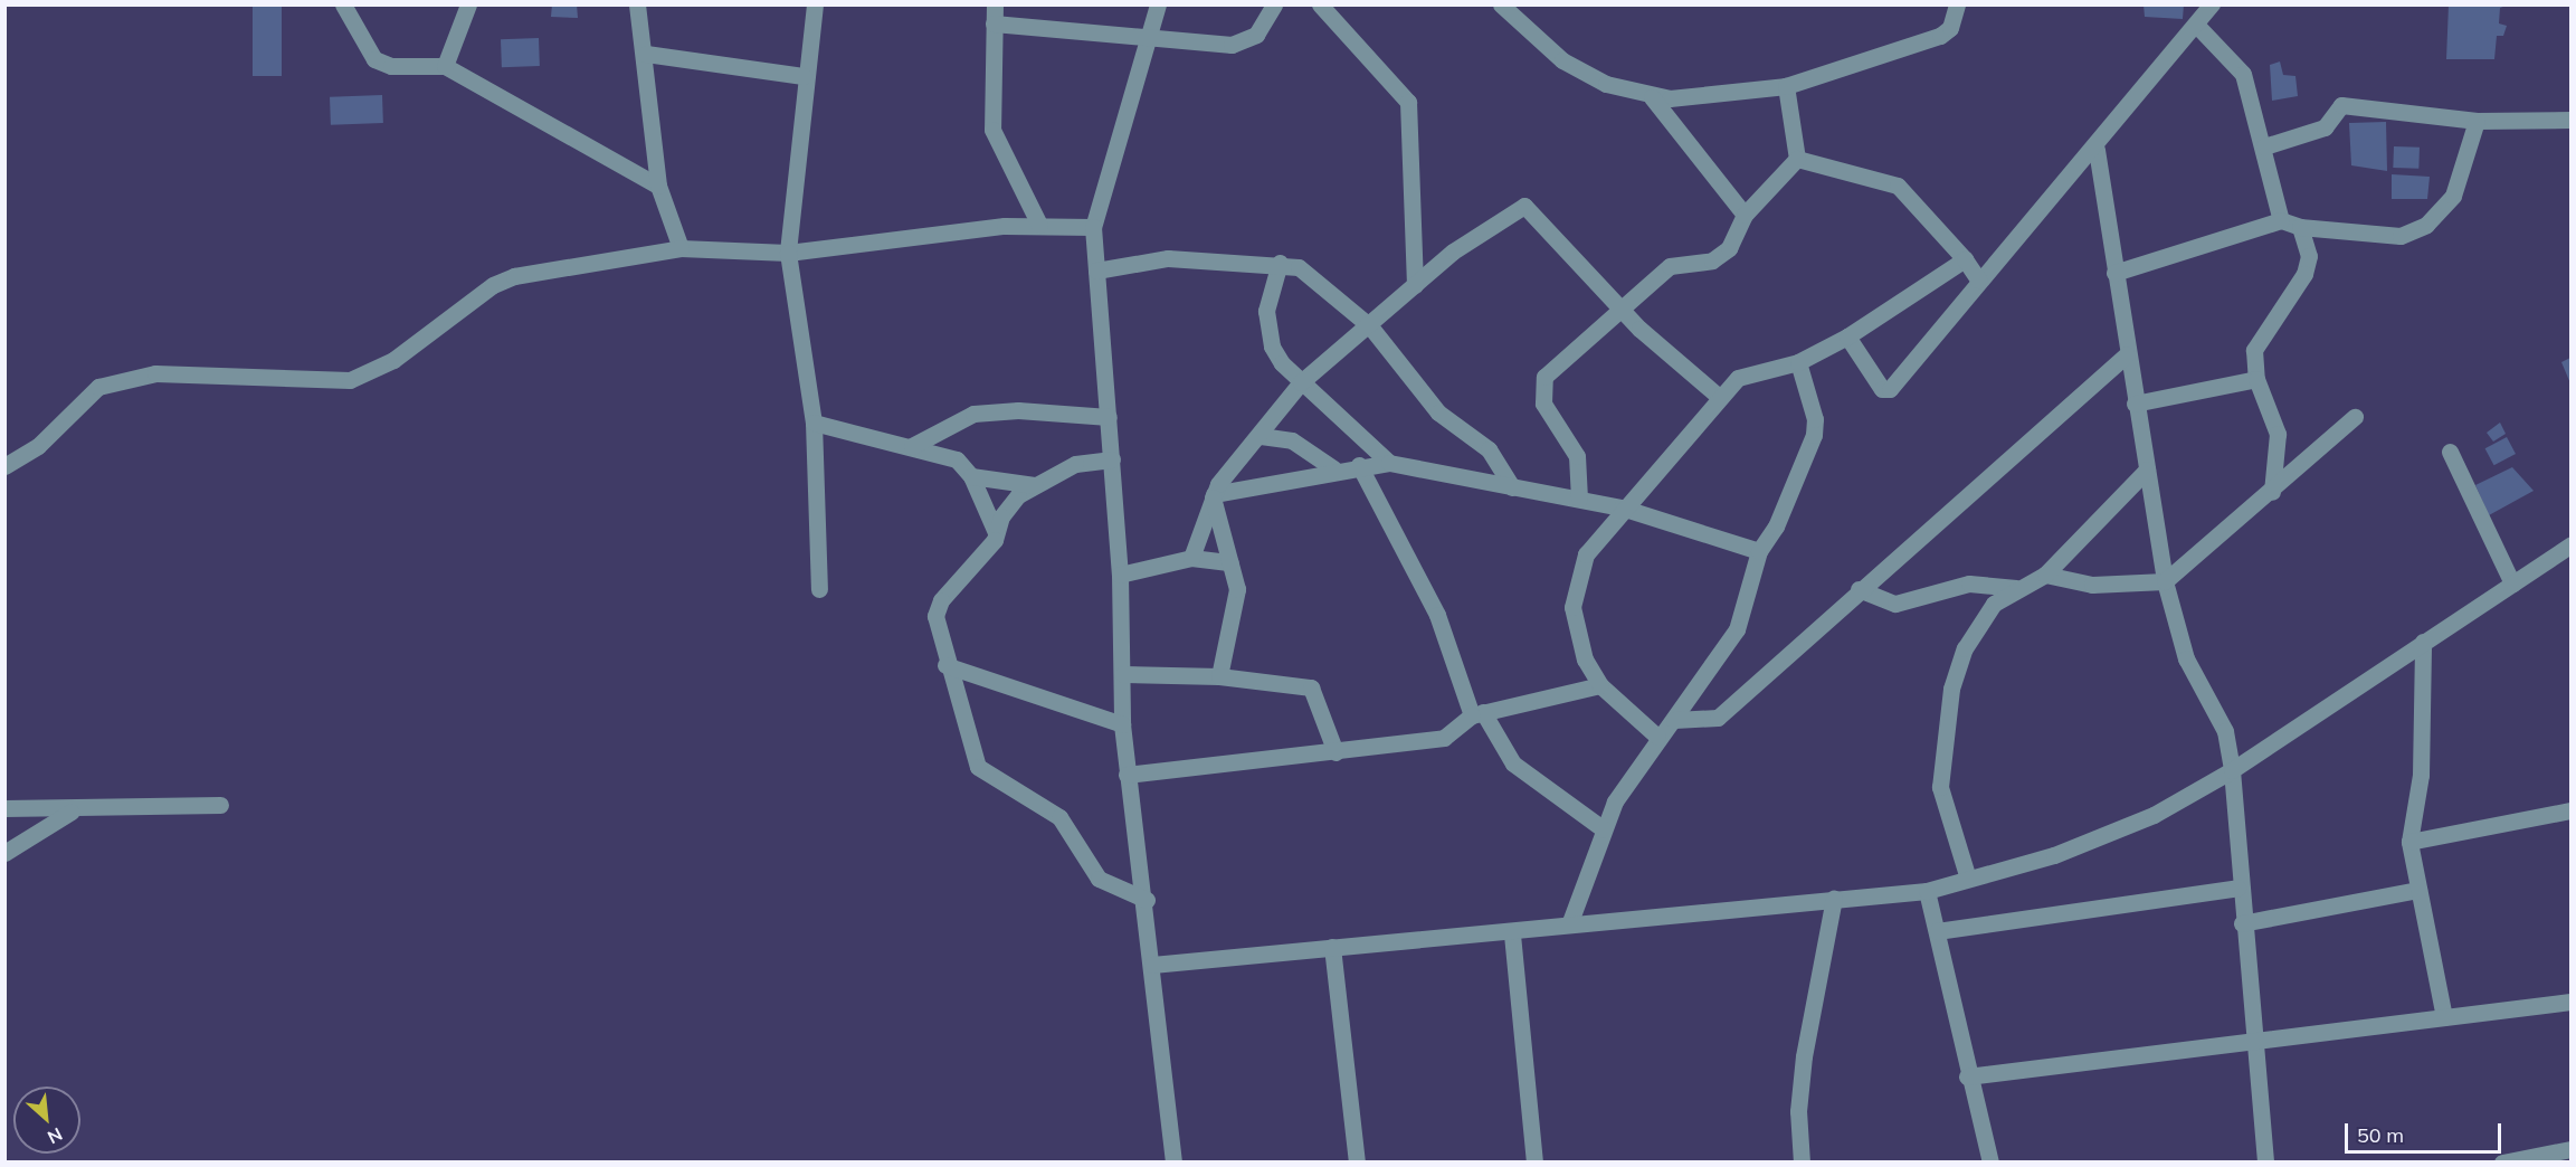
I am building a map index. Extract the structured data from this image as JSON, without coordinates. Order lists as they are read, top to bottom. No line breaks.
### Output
{"scale_bar":"50 m","north":"bottom right"}
